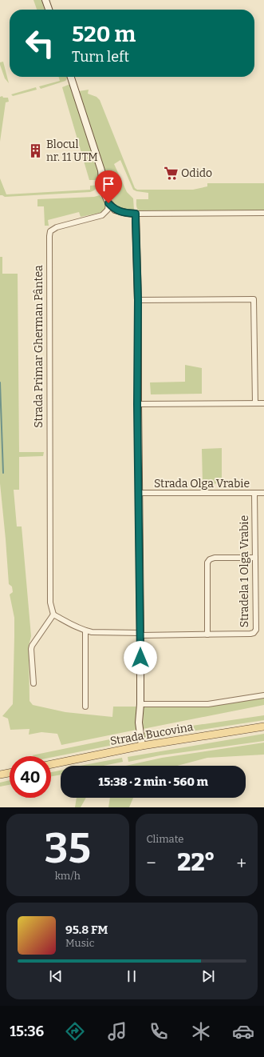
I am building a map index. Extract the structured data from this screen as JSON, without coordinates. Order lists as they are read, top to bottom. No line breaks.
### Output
{"streets":{"main road":["Strada Bucovina"],"street":["Strada Primar Gherman Pântea","Strada Olga Vrabie","Stradela 1 Olga Vrabie"]},"crossings":[["Strada Primar Gherman Pântea","Stradela 1 Olga Vrabie"],["Strada Olga Vrabie","Stradela 1 Olga Vrabie"]],"places":{"building":["Blocul nr. 11 UTM"],"supermarket":["Odido"]},"page":{"turn":["520 m","Turn left"],"limit":"40","trip":"15:38 · 2 min · 560 m","tile":[["35","km/h"],"Climate"],"heat":["−","22°","+"],"song":["95.8 FM","Music"],"tabs":"15:36"}}
